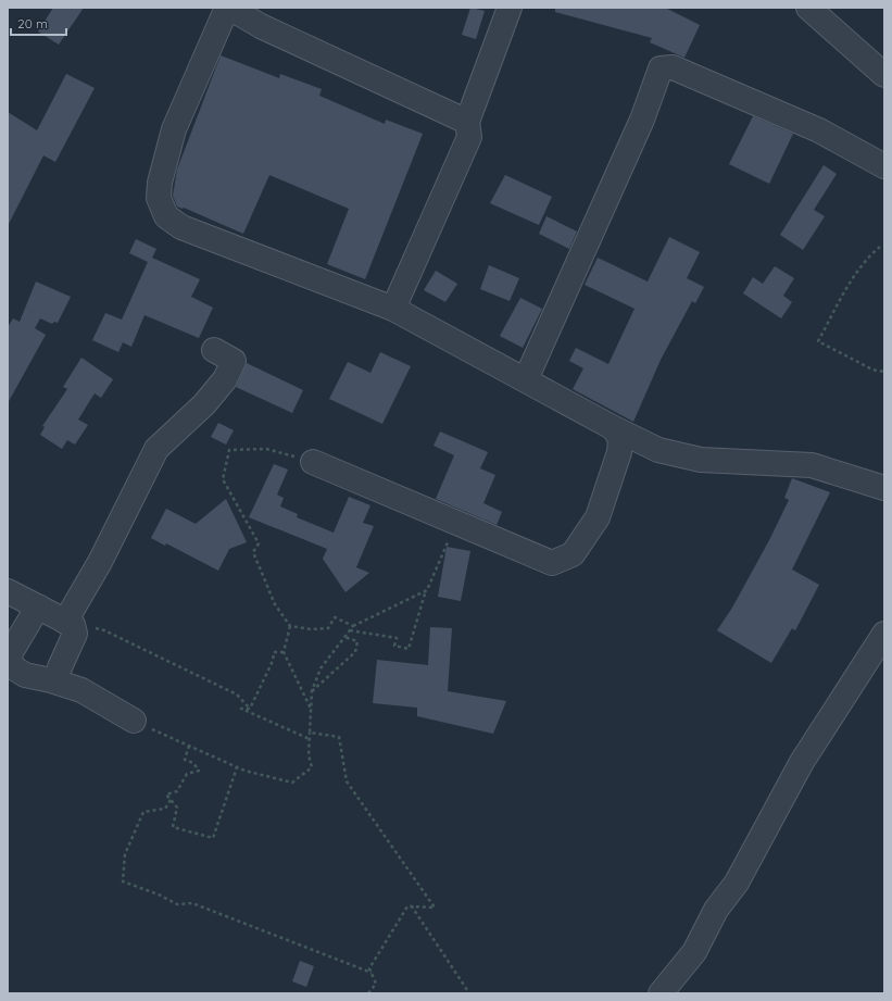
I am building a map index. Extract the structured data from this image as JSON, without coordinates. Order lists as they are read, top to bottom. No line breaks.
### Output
{"scale_bar":"20 m"}
